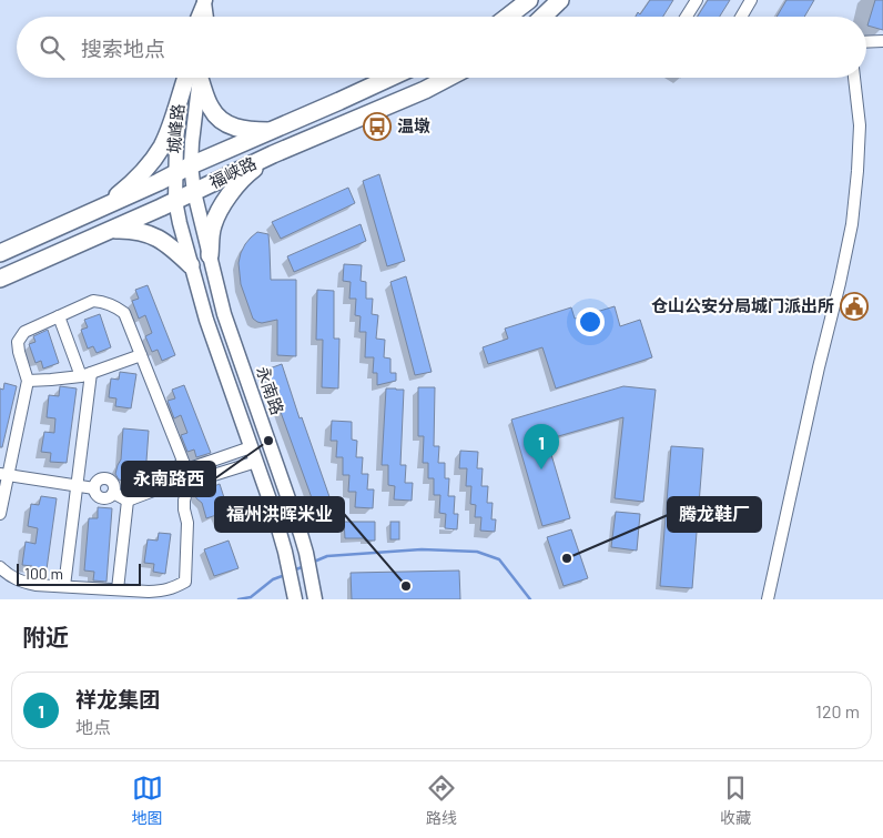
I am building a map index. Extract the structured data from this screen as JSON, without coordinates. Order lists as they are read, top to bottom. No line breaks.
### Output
{"streets":{"highway":["福峡路"],"main road":["城峰路","永南路"]},"crossings":[["城峰路","福峡路"],["城峰路","永南路"],["福峡路","永南路"]],"places":{"bus stop":["温墩"],"public building":["仓山公安分局城门派出所"],"other":["永南路西","腾龙鞋厂","福州洪晖米业"]},"scale_bar":"100 m","page":{"search":"搜索地点","pins":"1","scale":"100 m","heading":"附近","list":[{"mark":"1","name":"祥龙集团","note":"地点","value":"120 m"}],"nav":["地图","路线","收藏"]}}
